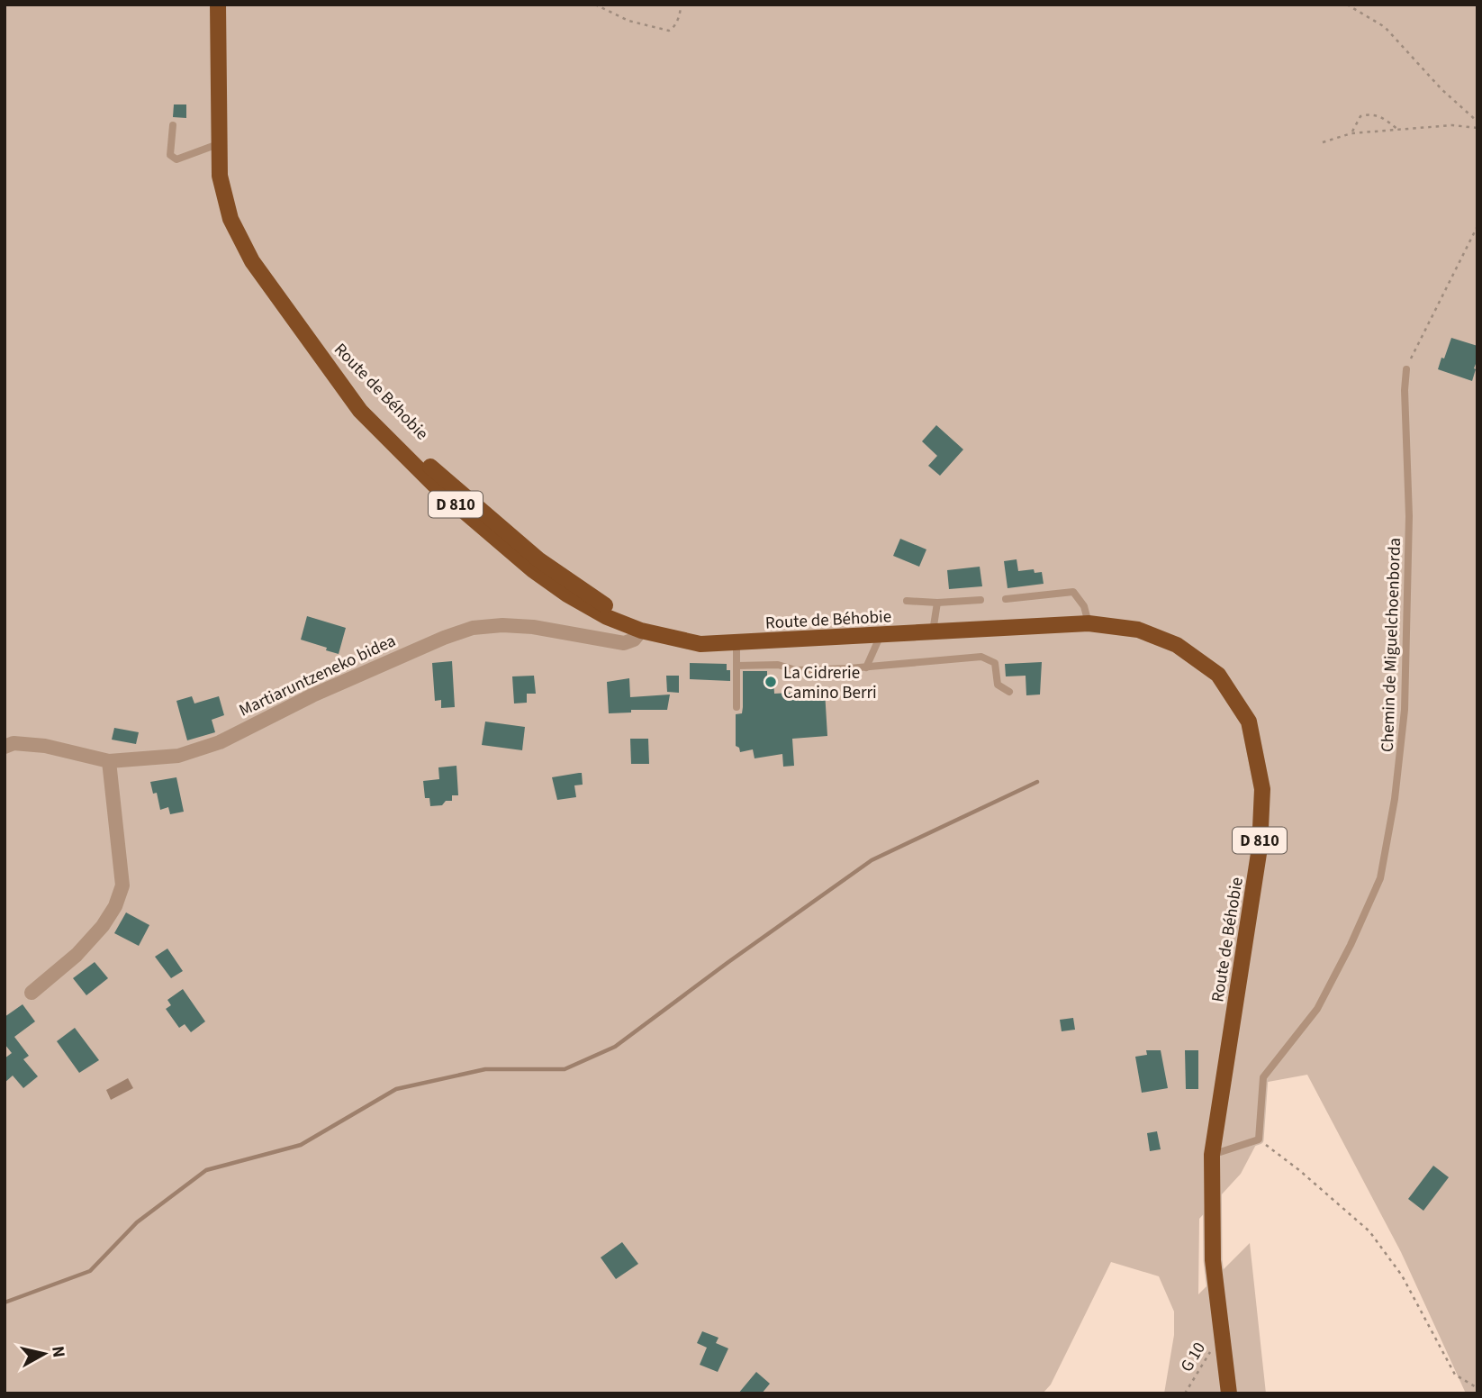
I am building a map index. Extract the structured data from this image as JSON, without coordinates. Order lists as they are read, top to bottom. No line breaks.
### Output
{"streets":{"main road":["Route de Béhobie","D 810"],"street":["Martiaruntzeneko bidea"],"lane":["Chemin de Miguelchoenborda"],"path":["G 10"]},"crossings":[["Route de Béhobie","Martiaruntzeneko bidea"],["Route de Béhobie","G 10"]],"places":["La Cidrerie Camino Berri"],"north":"right"}
